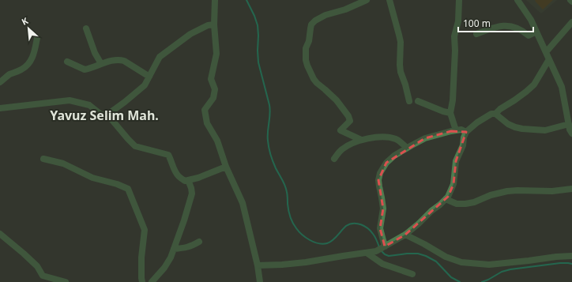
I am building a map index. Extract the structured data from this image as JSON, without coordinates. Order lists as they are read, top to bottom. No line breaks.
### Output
{"districts":["Yavuz Selim Mah."],"scale_bar":"100 m","north":"top left"}
